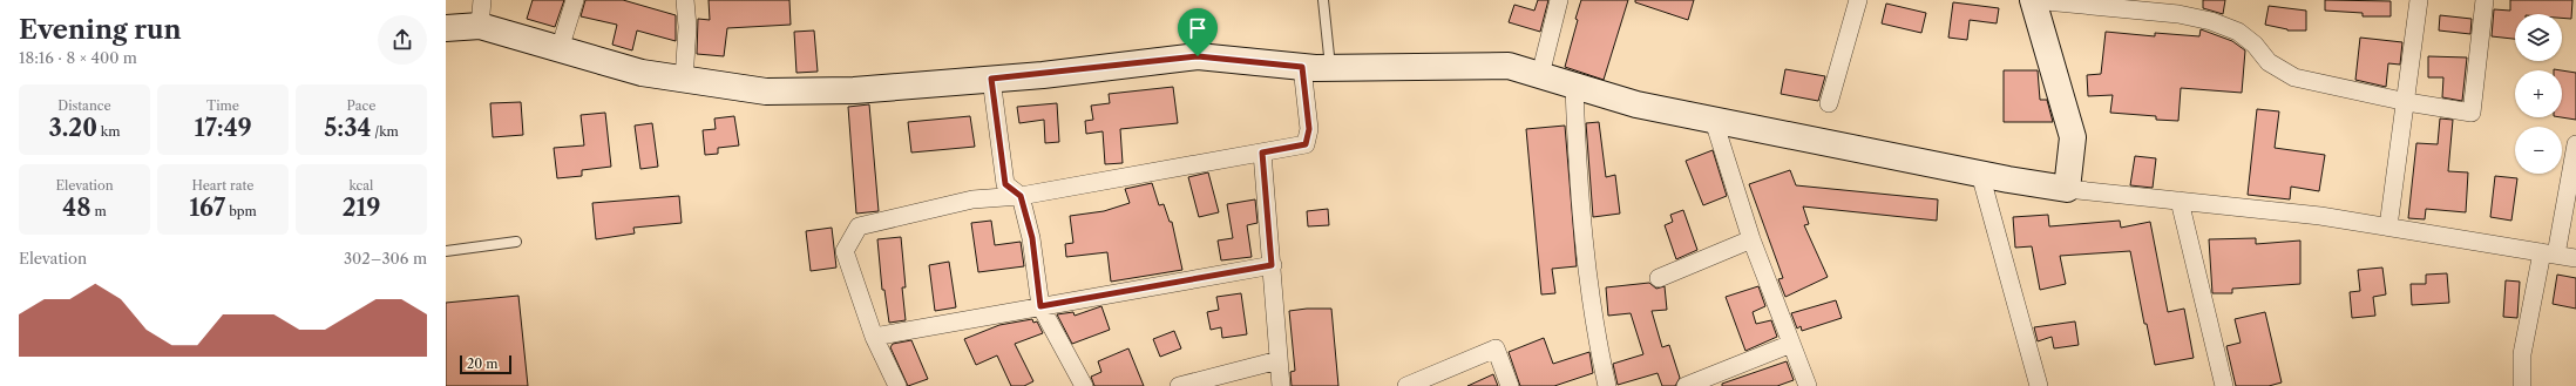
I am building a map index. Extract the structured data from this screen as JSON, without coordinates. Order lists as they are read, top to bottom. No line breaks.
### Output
{"scale_bar":"20 m","page":{"heading":["Evening run","18:16 · 8 × 400 m"],"map_buttons":["+","−"],"stats":[["Distance","3.20 km"],["Time","17:49"],["Pace","5:34 /km"],["Elevation","48 m"],["Heart rate","167 bpm"],["kcal","219"]],"chart":["Elevation","302–306 m"],"scale":"20 m"}}
